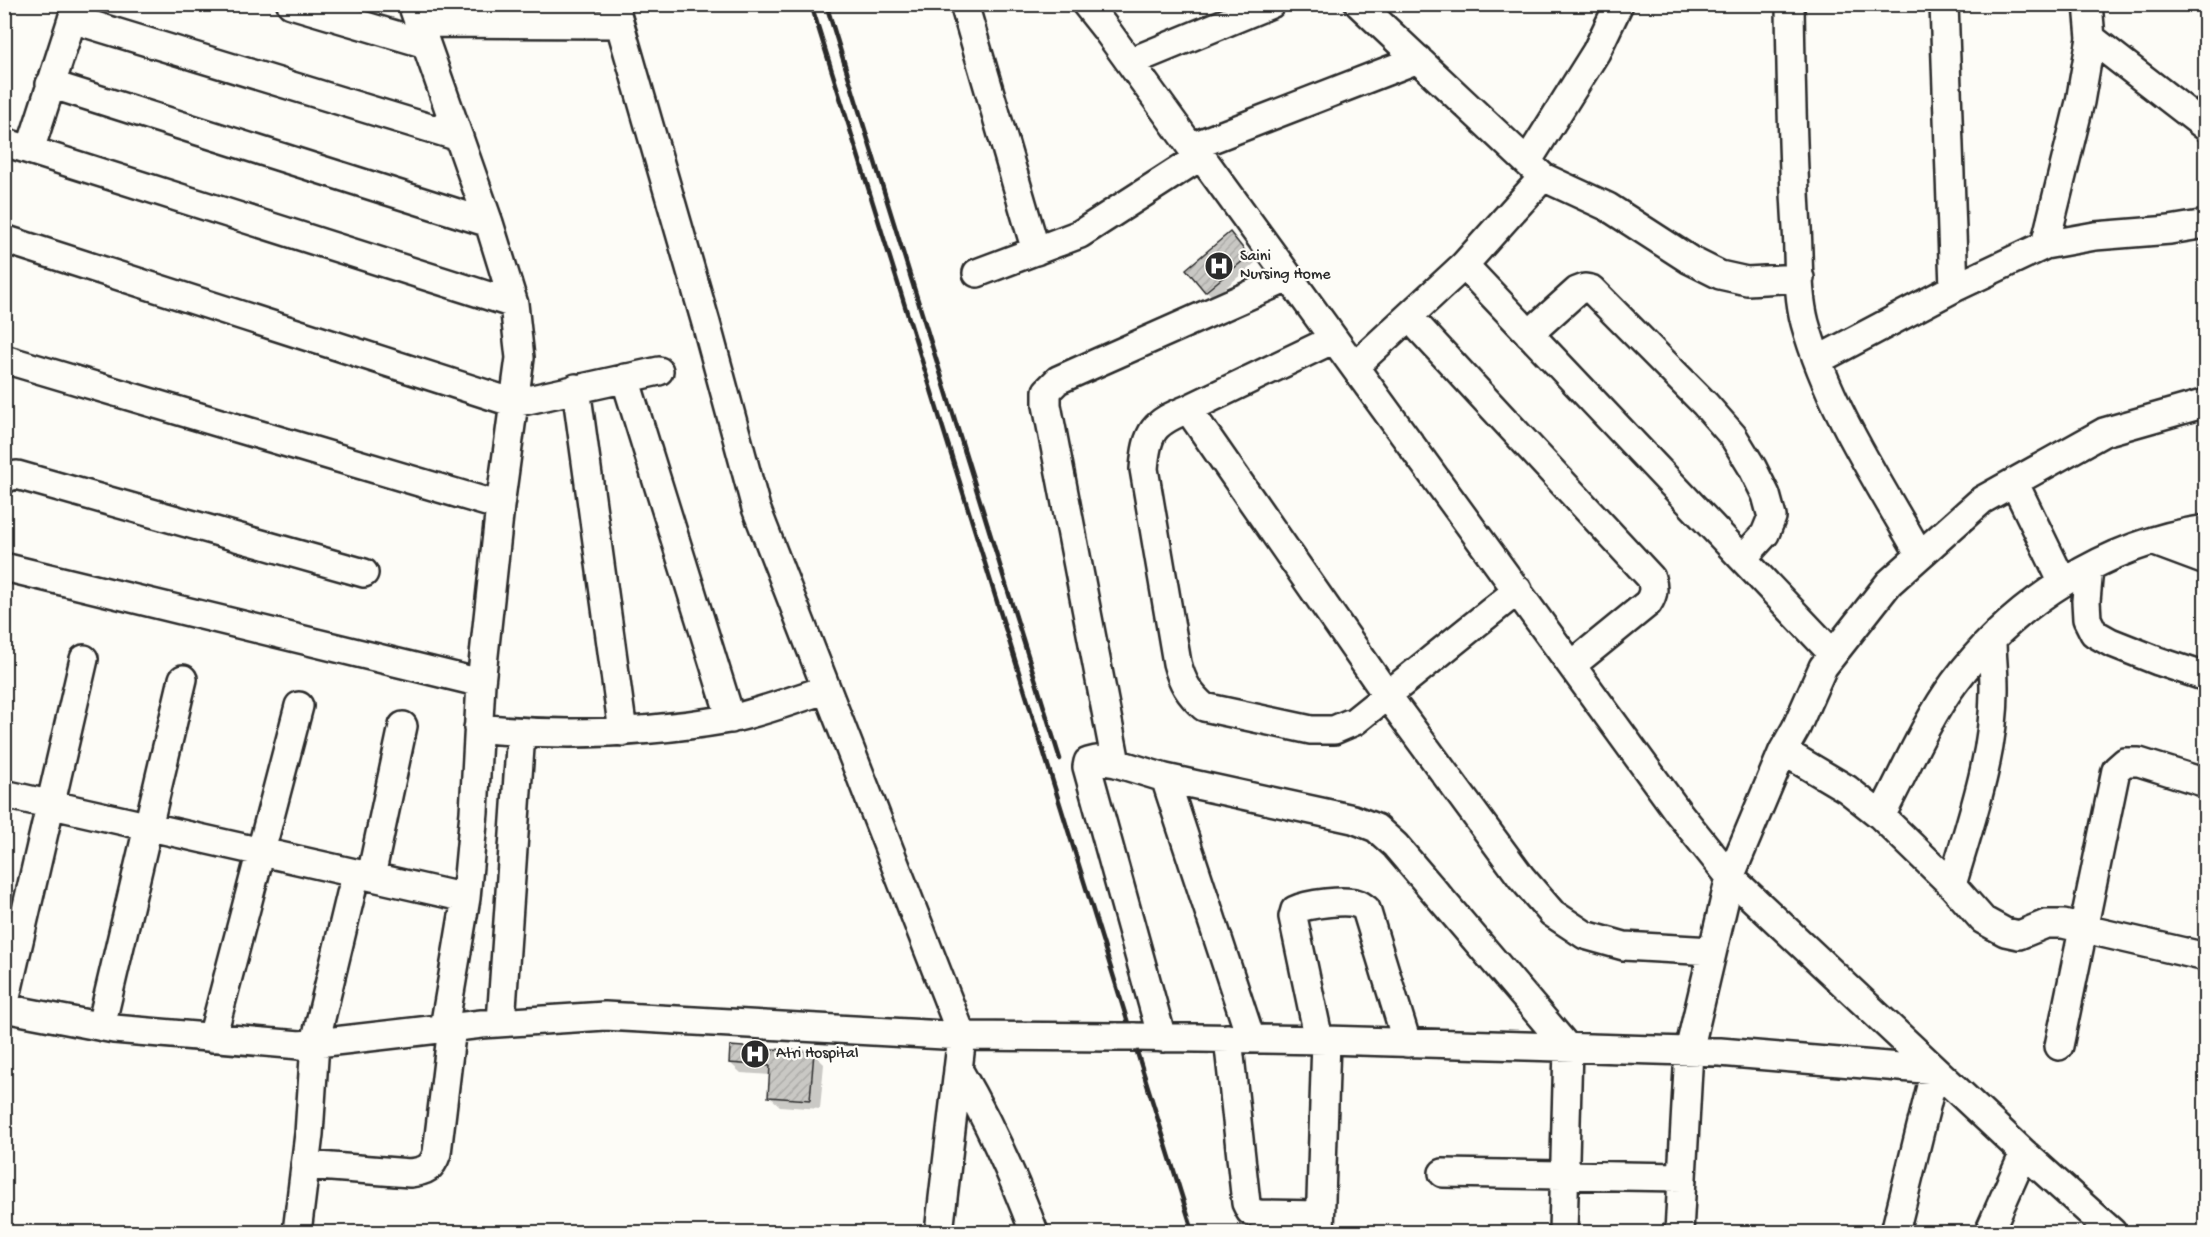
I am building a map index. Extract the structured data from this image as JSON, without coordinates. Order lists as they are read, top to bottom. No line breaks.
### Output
{"places":{"hospital":["Saini Nursing Home","Atri Hospital"]}}
